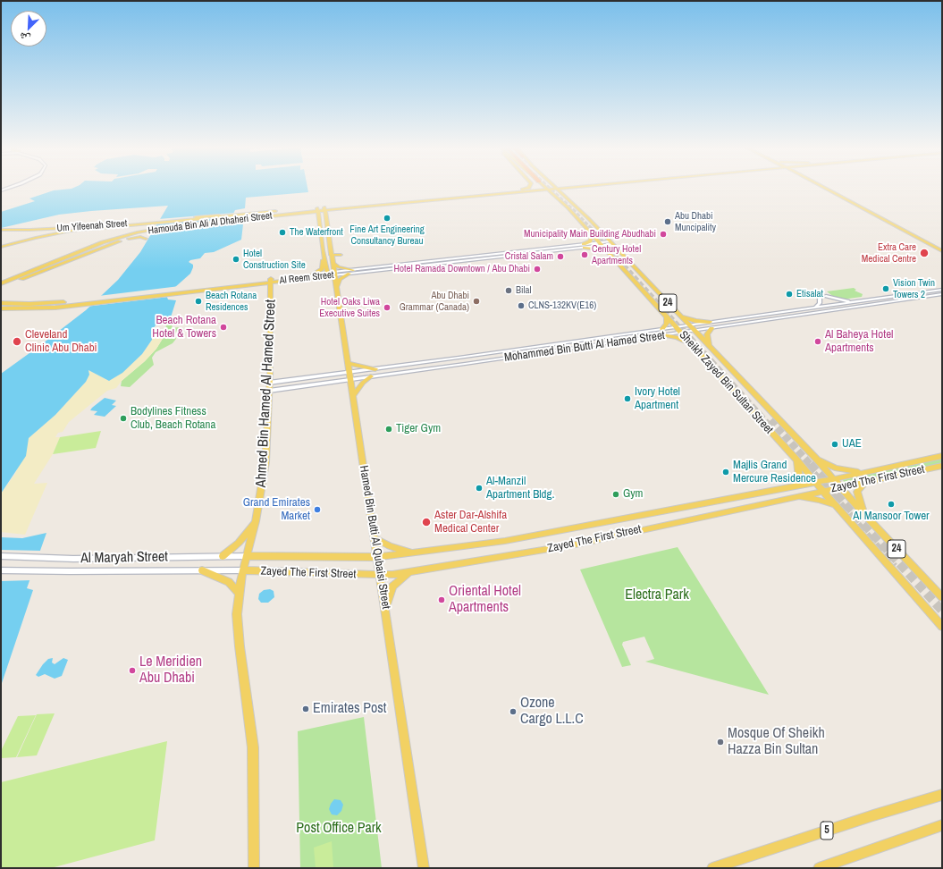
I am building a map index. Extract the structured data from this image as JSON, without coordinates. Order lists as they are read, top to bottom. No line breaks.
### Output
{"streets":{"main road":["Hamouda Bin Ali Al Dhaheri Street","Um Yifeenah Street","Al Reem Street","24","Sheikh Zayed Bin Sultan Street","Ahmed Bin Hamed Al Hamed Street","Zayed The First Street","Hamed Bin Butti Al Qubaisi Street","5"],"street":["Mohammed Bin Butti Al Hamed Street","Al Maryah Street"]},"crossings":[["Hamouda Bin Ali Al Dhaheri Street","Um Yifeenah Street"],["Al Reem Street","Sheikh Zayed Bin Sultan Street"],["Al Reem Street","Ahmed Bin Hamed Al Hamed Street"],["Al Reem Street","Hamed Bin Butti Al Qubaisi Street"],["Mohammed Bin Butti Al Hamed Street","Sheikh Zayed Bin Sultan Street"],["Mohammed Bin Butti Al Hamed Street","Ahmed Bin Hamed Al Hamed Street"],["Mohammed Bin Butti Al Hamed Street","Hamed Bin Butti Al Qubaisi Street"],["Sheikh Zayed Bin Sultan Street","Zayed The First Street"],["Ahmed Bin Hamed Al Hamed Street","Zayed The First Street"],["Ahmed Bin Hamed Al Hamed Street","Al Maryah Street"],["Zayed The First Street","Hamed Bin Butti Al Qubaisi Street"],["Zayed The First Street","Al Maryah Street"]],"parks":["Electra Park","Post Office Park"],"places":["Fine Art Engineering Consultancy Bureau","Abu Dhabi Muncipality","The Waterfront","Municipality Main Building Abudhabi","Extra Care Medical Centre","Century Hotel Apartments","Cristal Salam","Hotel Construction Site","Hotel Ramada Downtown / Abu Dhabi","Vision Twin Towers 2","Bilal","Etisalat","Beach Rotana Residences","Abu Dhabi Grammar (Canada)","CLNS-132KV(E16)","Hotel Oaks Liwa Executive Suites","Beach Rotana Hotel & Towers","Cleveland Clinic Abu Dhabi","Al Baheya Hotel Apartments","Ivory Hotel Apartment","Bodylines Fitness Club, Beach Rotana","Tiger Gym","UAE","Majlis Grand Mercure Residence","Al-Manzil Apartment Bldg.","Gym","Al Mansoor Tower","Grand Emirates Market","Aster Dar-Alshifa Medical Center","Oriental Hotel Apartments","Le Meridien Abu Dhabi","Emirates Post","Ozone Cargo L.L.C","Mosque Of Sheikh Hazza Bin Sultan"],"north":"bottom left"}
